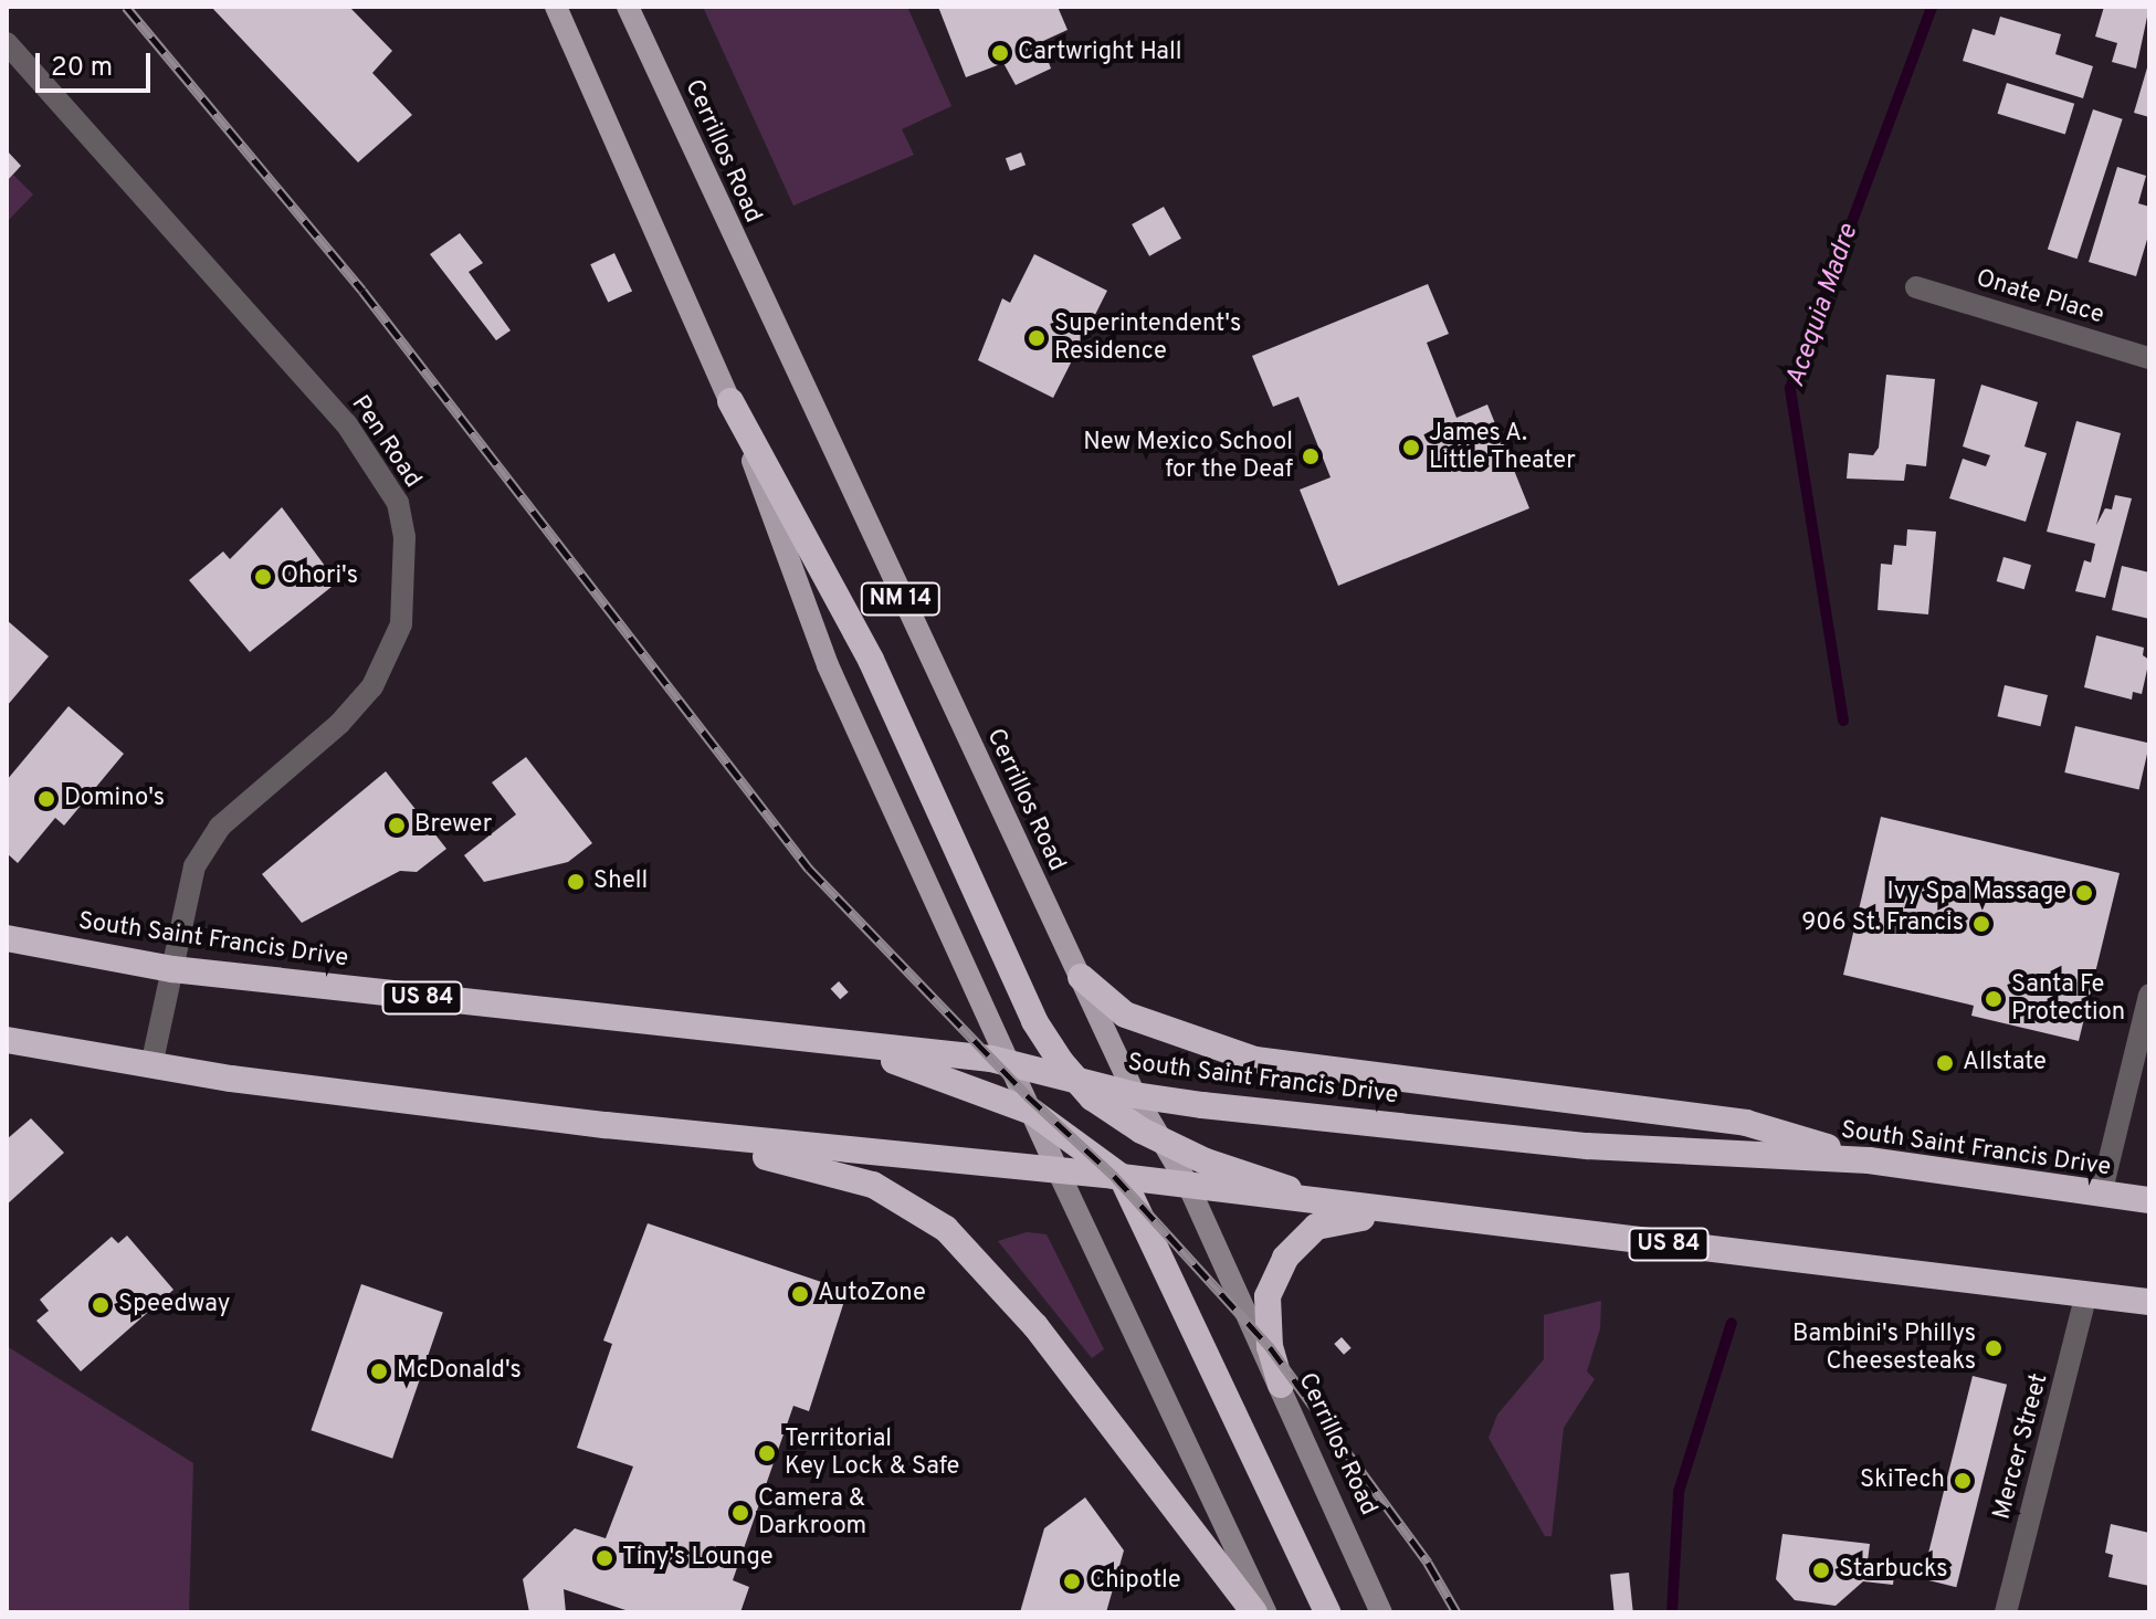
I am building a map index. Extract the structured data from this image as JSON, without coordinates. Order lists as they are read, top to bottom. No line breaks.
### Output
{"streets":{"highway":["South Saint Francis Drive","US 84"],"main road":["Cerrillos Road","NM 14"],"street":["Onate Place","Pen Road","Mercer Street"]},"crossings":[["Cerrillos Road","South Saint Francis Drive"],["Cerrillos Road","US 84"],["Pen Road","South Saint Francis Drive"],["Pen Road","US 84"],["US 84","Mercer Street"]],"water":["Acequia Madre"],"places":["Cartwright Hall","Superintendent's Residence","James A. Little Theater","New Mexico School for the Deaf","Ohori's","Domino's","Brewer","Shell","Ivy Spa Massage","906 St. Francis","Santa Fe Protection","Allstate","AutoZone","Speedway","Bambini's Phillys Cheesesteaks","McDonald's","Territorial Key Lock & Safe","SkiTech","Camera & Darkroom","Tiny's Lounge","Starbucks","Chipotle"],"scale_bar":"20 m"}
